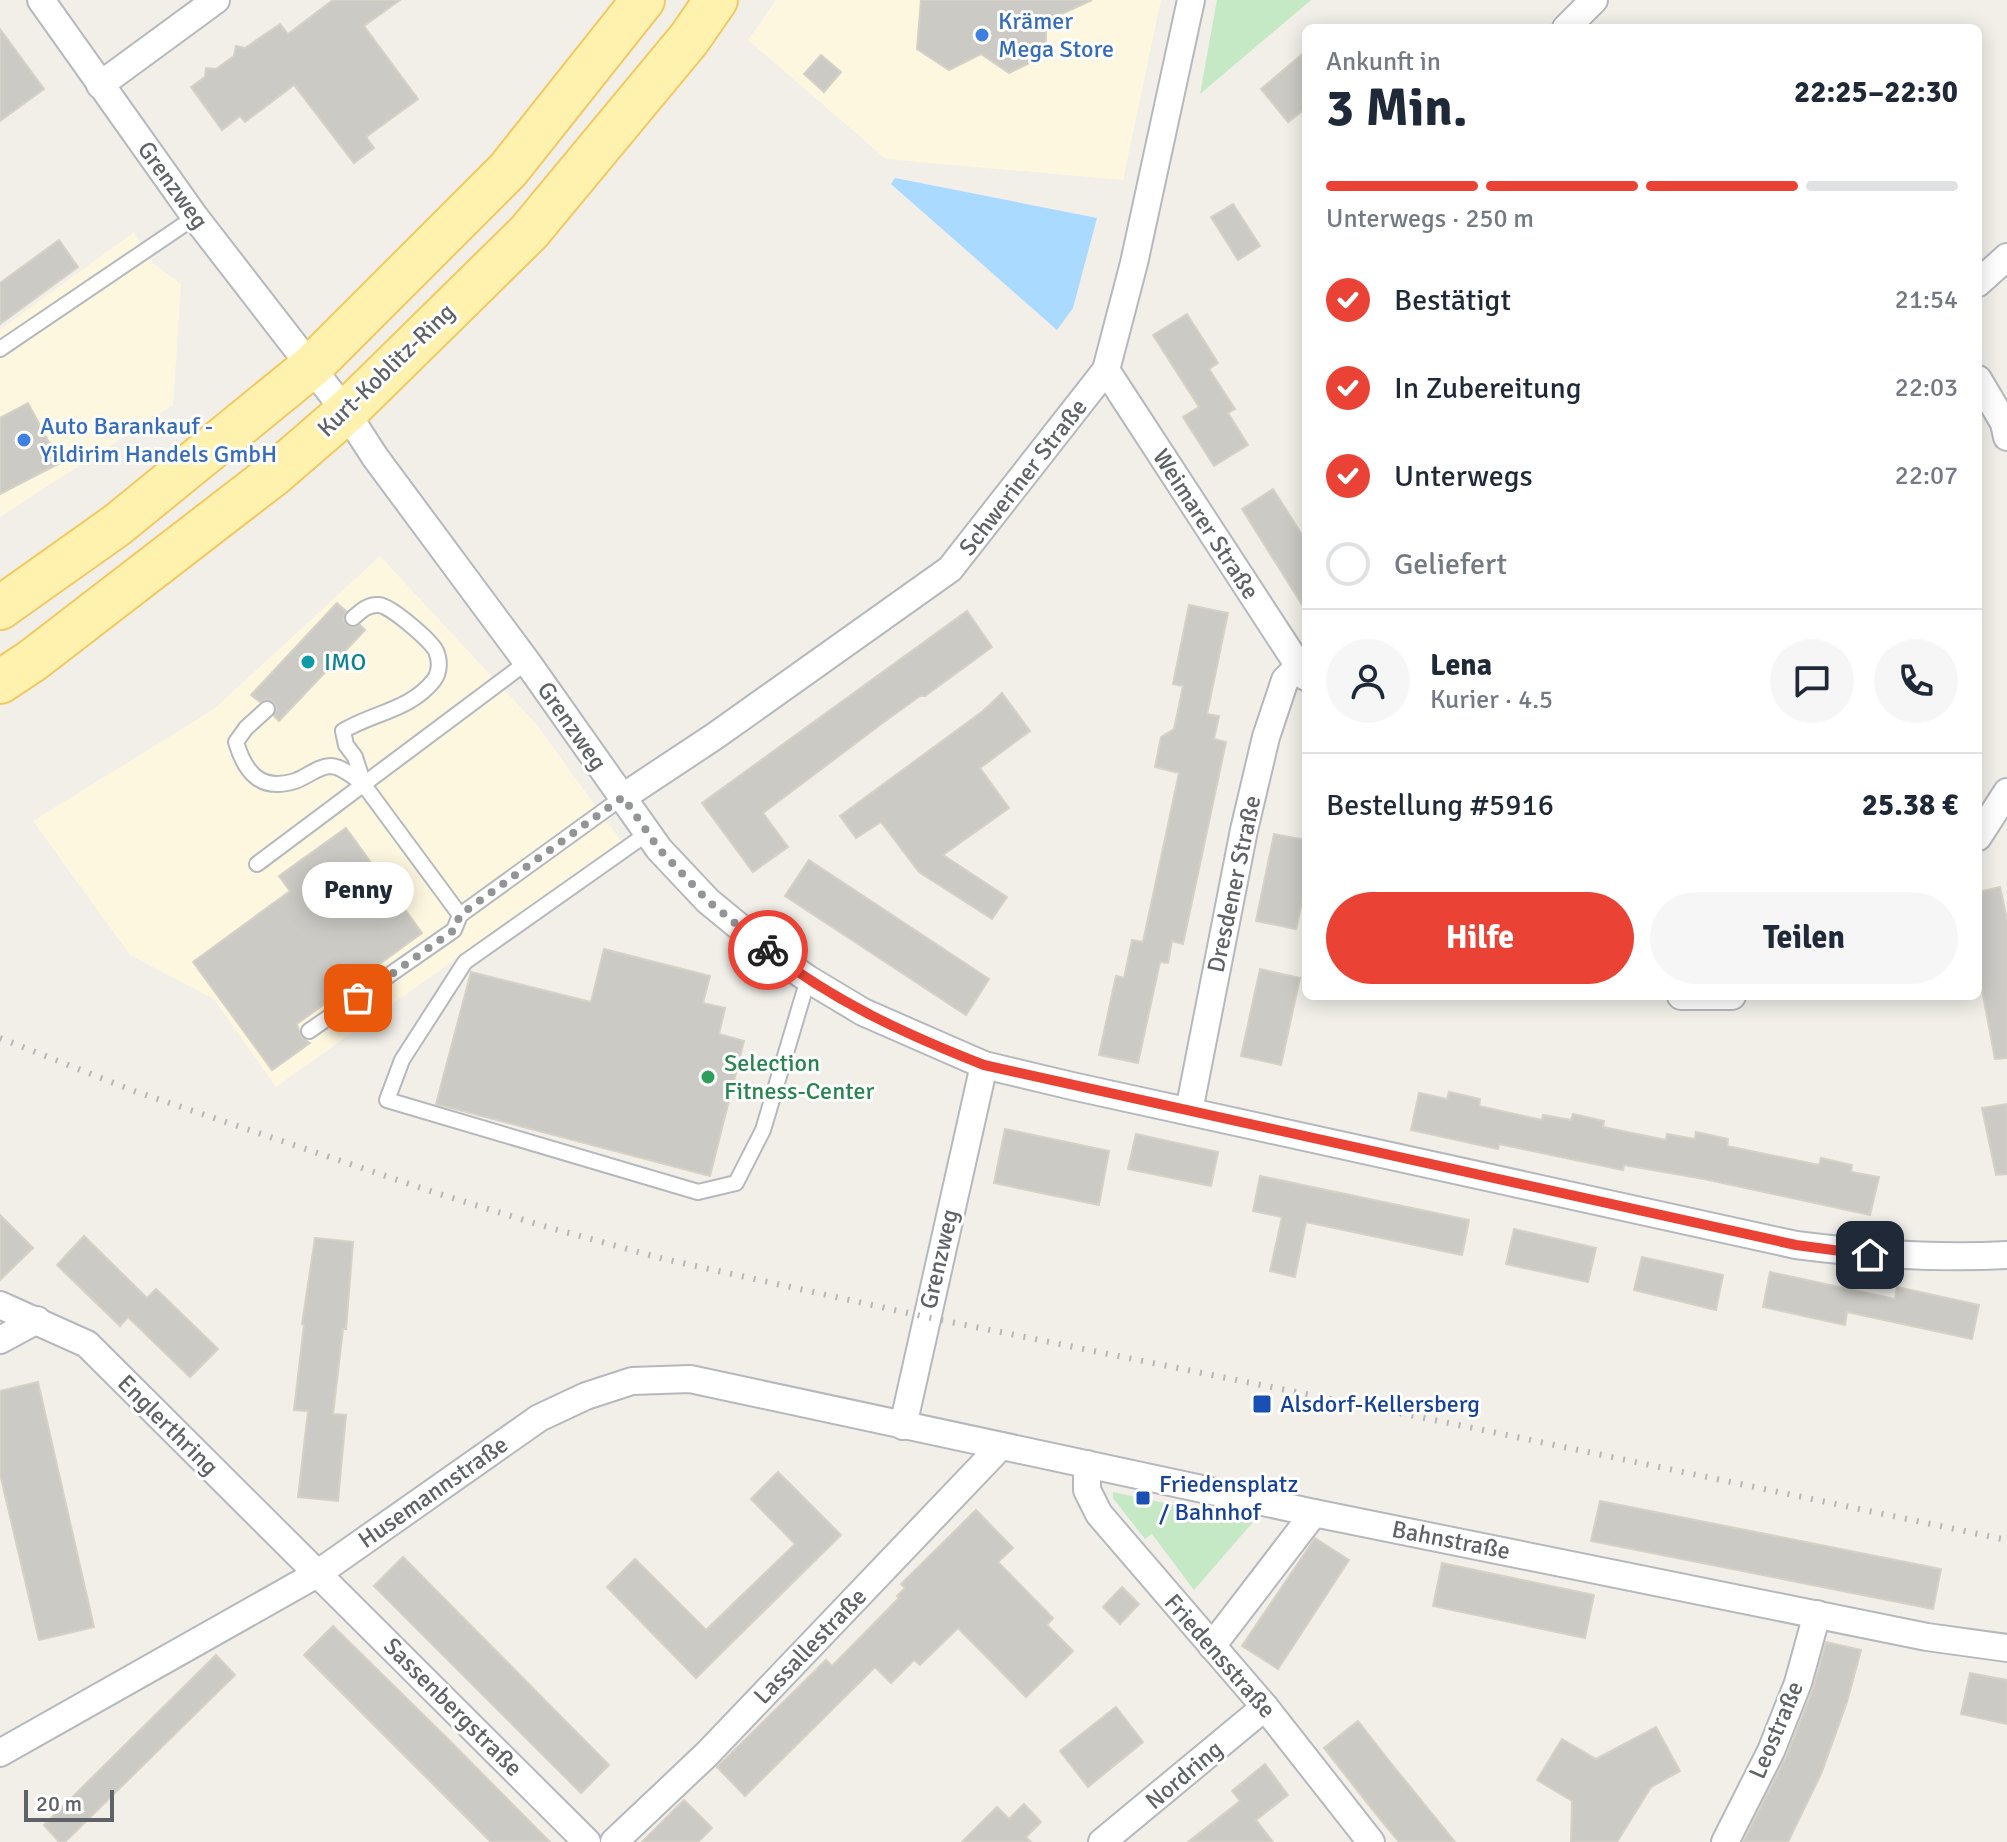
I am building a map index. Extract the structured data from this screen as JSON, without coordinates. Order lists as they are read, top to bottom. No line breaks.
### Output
{"streets":{"main road":["Kurt-Koblitz-Ring"],"street":["Grenzweg","Schweriner Straße","Weimarer Straße","Dresdener Straße","Englerthring","Husemannstraße","Bahnstraße","Lassallestraße","Friedensstraße","Sassenbergstraße","Leostraße","Nordring"]},"crossings":[["Grenzweg","Kurt-Koblitz-Ring"],["Grenzweg","Schweriner Straße"],["Grenzweg","Husemannstraße"],["Grenzweg","Bahnstraße"],["Schweriner Straße","Weimarer Straße"],["Weimarer Straße","Dresdener Straße"],["Englerthring","Husemannstraße"],["Englerthring","Sassenbergstraße"],["Husemannstraße","Bahnstraße"],["Husemannstraße","Sassenbergstraße"],["Bahnstraße","Lassallestraße"],["Bahnstraße","Friedensstraße"],["Bahnstraße","Leostraße"],["Friedensstraße","Nordring"]],"places":{"other":["Krämer Mega Store","Auto Barankauf - Yildirim Handels GmbH","IMO","Penny","Selection Fitness-Center"],"transit":["Alsdorf-Kellersberg","Friedensplatz / Bahnhof"]},"scale_bar":"20 m","page":{"heading":["3 Min.","Ankunft in","22:25–22:30"],"panel":["Lena","Kurier · 4.5","Bestellung #5916","25.38 €"],"bar":"Unterwegs · 250 m","list":[["Bestätigt","21:54"],["In Zubereitung","22:03"],["Unterwegs","22:07"],"Geliefert"],"bubble":"Penny","buttons":["Hilfe","Teilen"],"scale":"20 m"}}
